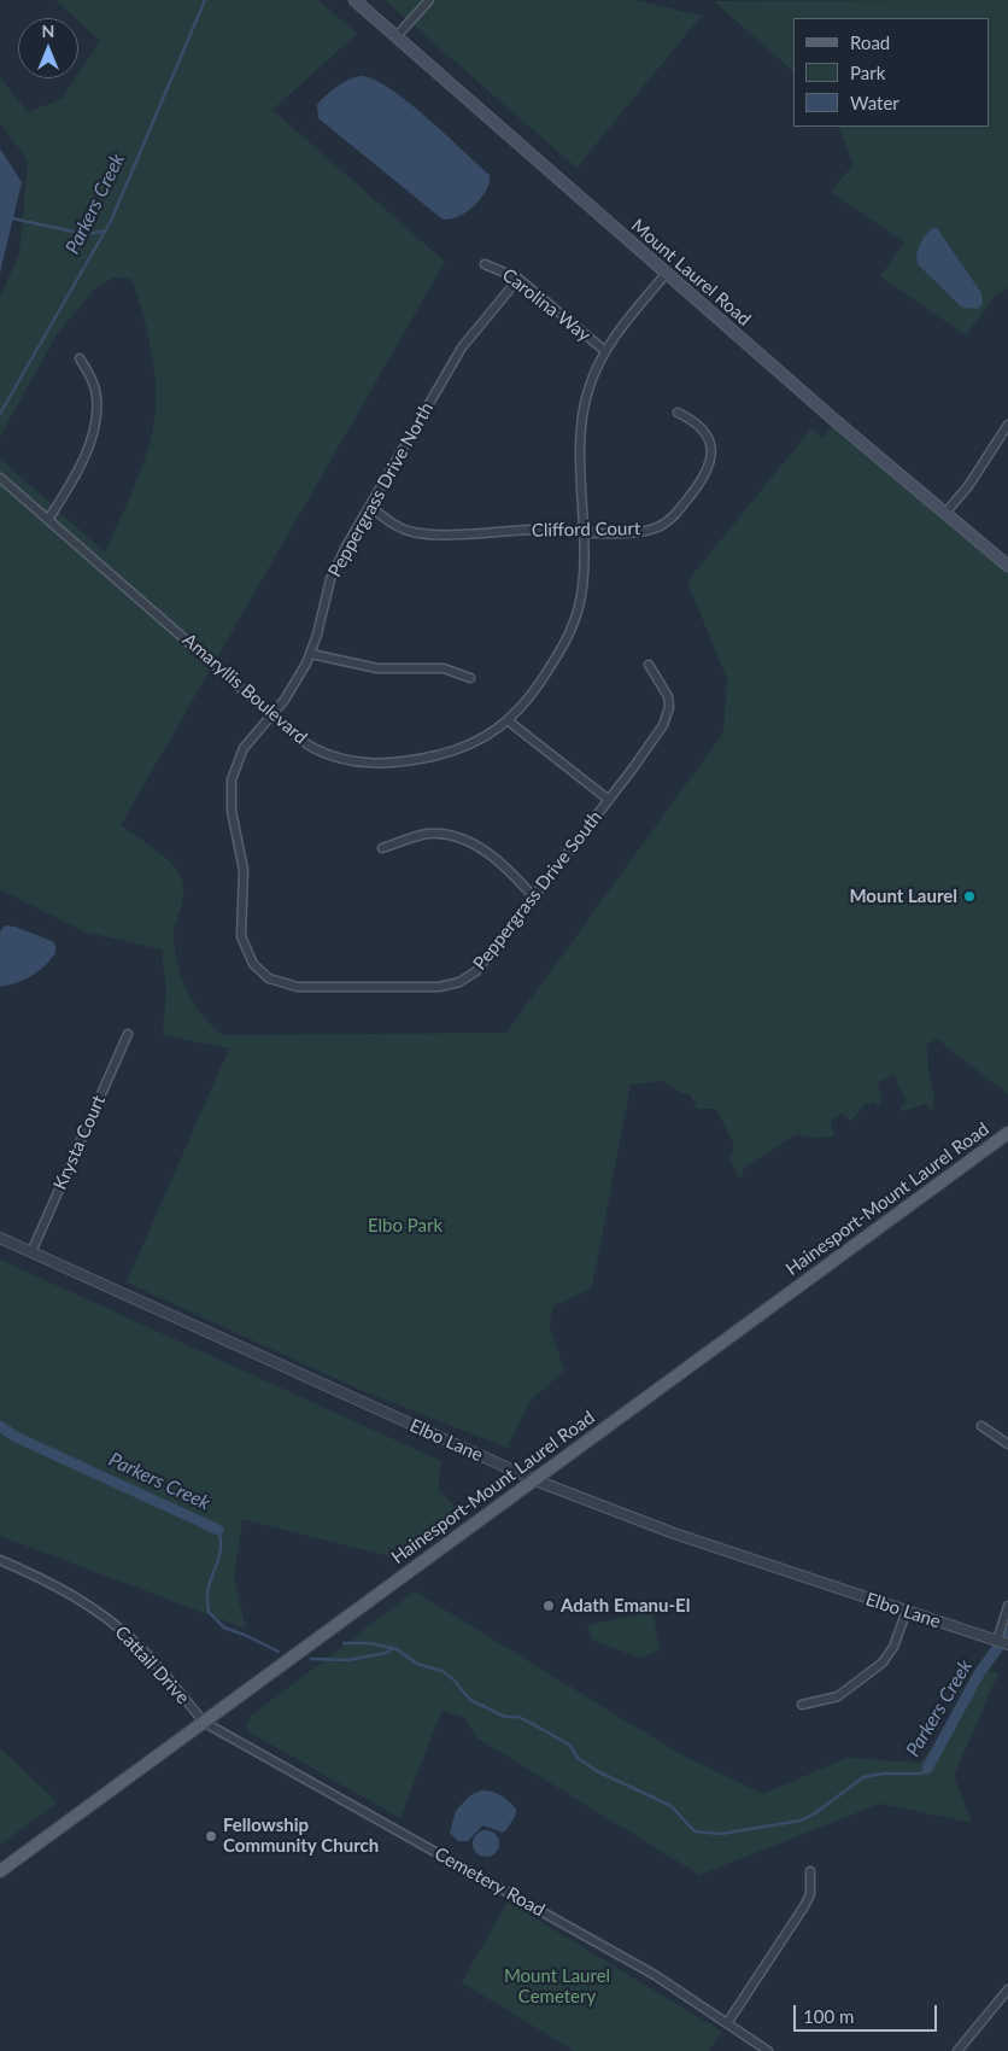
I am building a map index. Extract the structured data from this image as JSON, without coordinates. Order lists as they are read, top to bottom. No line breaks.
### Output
{"streets":{"main road":["Mount Laurel Road","Hainesport-Mount Laurel Road"],"street":["Carolina Way","Peppergrass Drive North","Clifford Court","Amaryllis Boulevard","Peppergrass Drive South","Krysta Court","Elbo Lane","Cattail Drive","Cemetery Road"]},"crossings":[["Mount Laurel Road","Amaryllis Boulevard"],["Carolina Way","Peppergrass Drive North"],["Carolina Way","Amaryllis Boulevard"],["Peppergrass Drive North","Clifford Court"],["Peppergrass Drive North","Amaryllis Boulevard"],["Peppergrass Drive North","Peppergrass Drive South"],["Clifford Court","Amaryllis Boulevard"],["Amaryllis Boulevard","Peppergrass Drive South"],["Krysta Court","Elbo Lane"],["Hainesport-Mount Laurel Road","Elbo Lane"],["Hainesport-Mount Laurel Road","Cattail Drive"],["Hainesport-Mount Laurel Road","Cemetery Road"],["Cattail Drive","Cemetery Road"]],"water":["Parkers Creek"],"parks":["Elbo Park","Mount Laurel Cemetery"],"places":["Mount Laurel","Adath Emanu-El","Fellowship Community Church"],"legend":["Road","Park","Water"],"scale_bar":"100 m","north":"top"}
